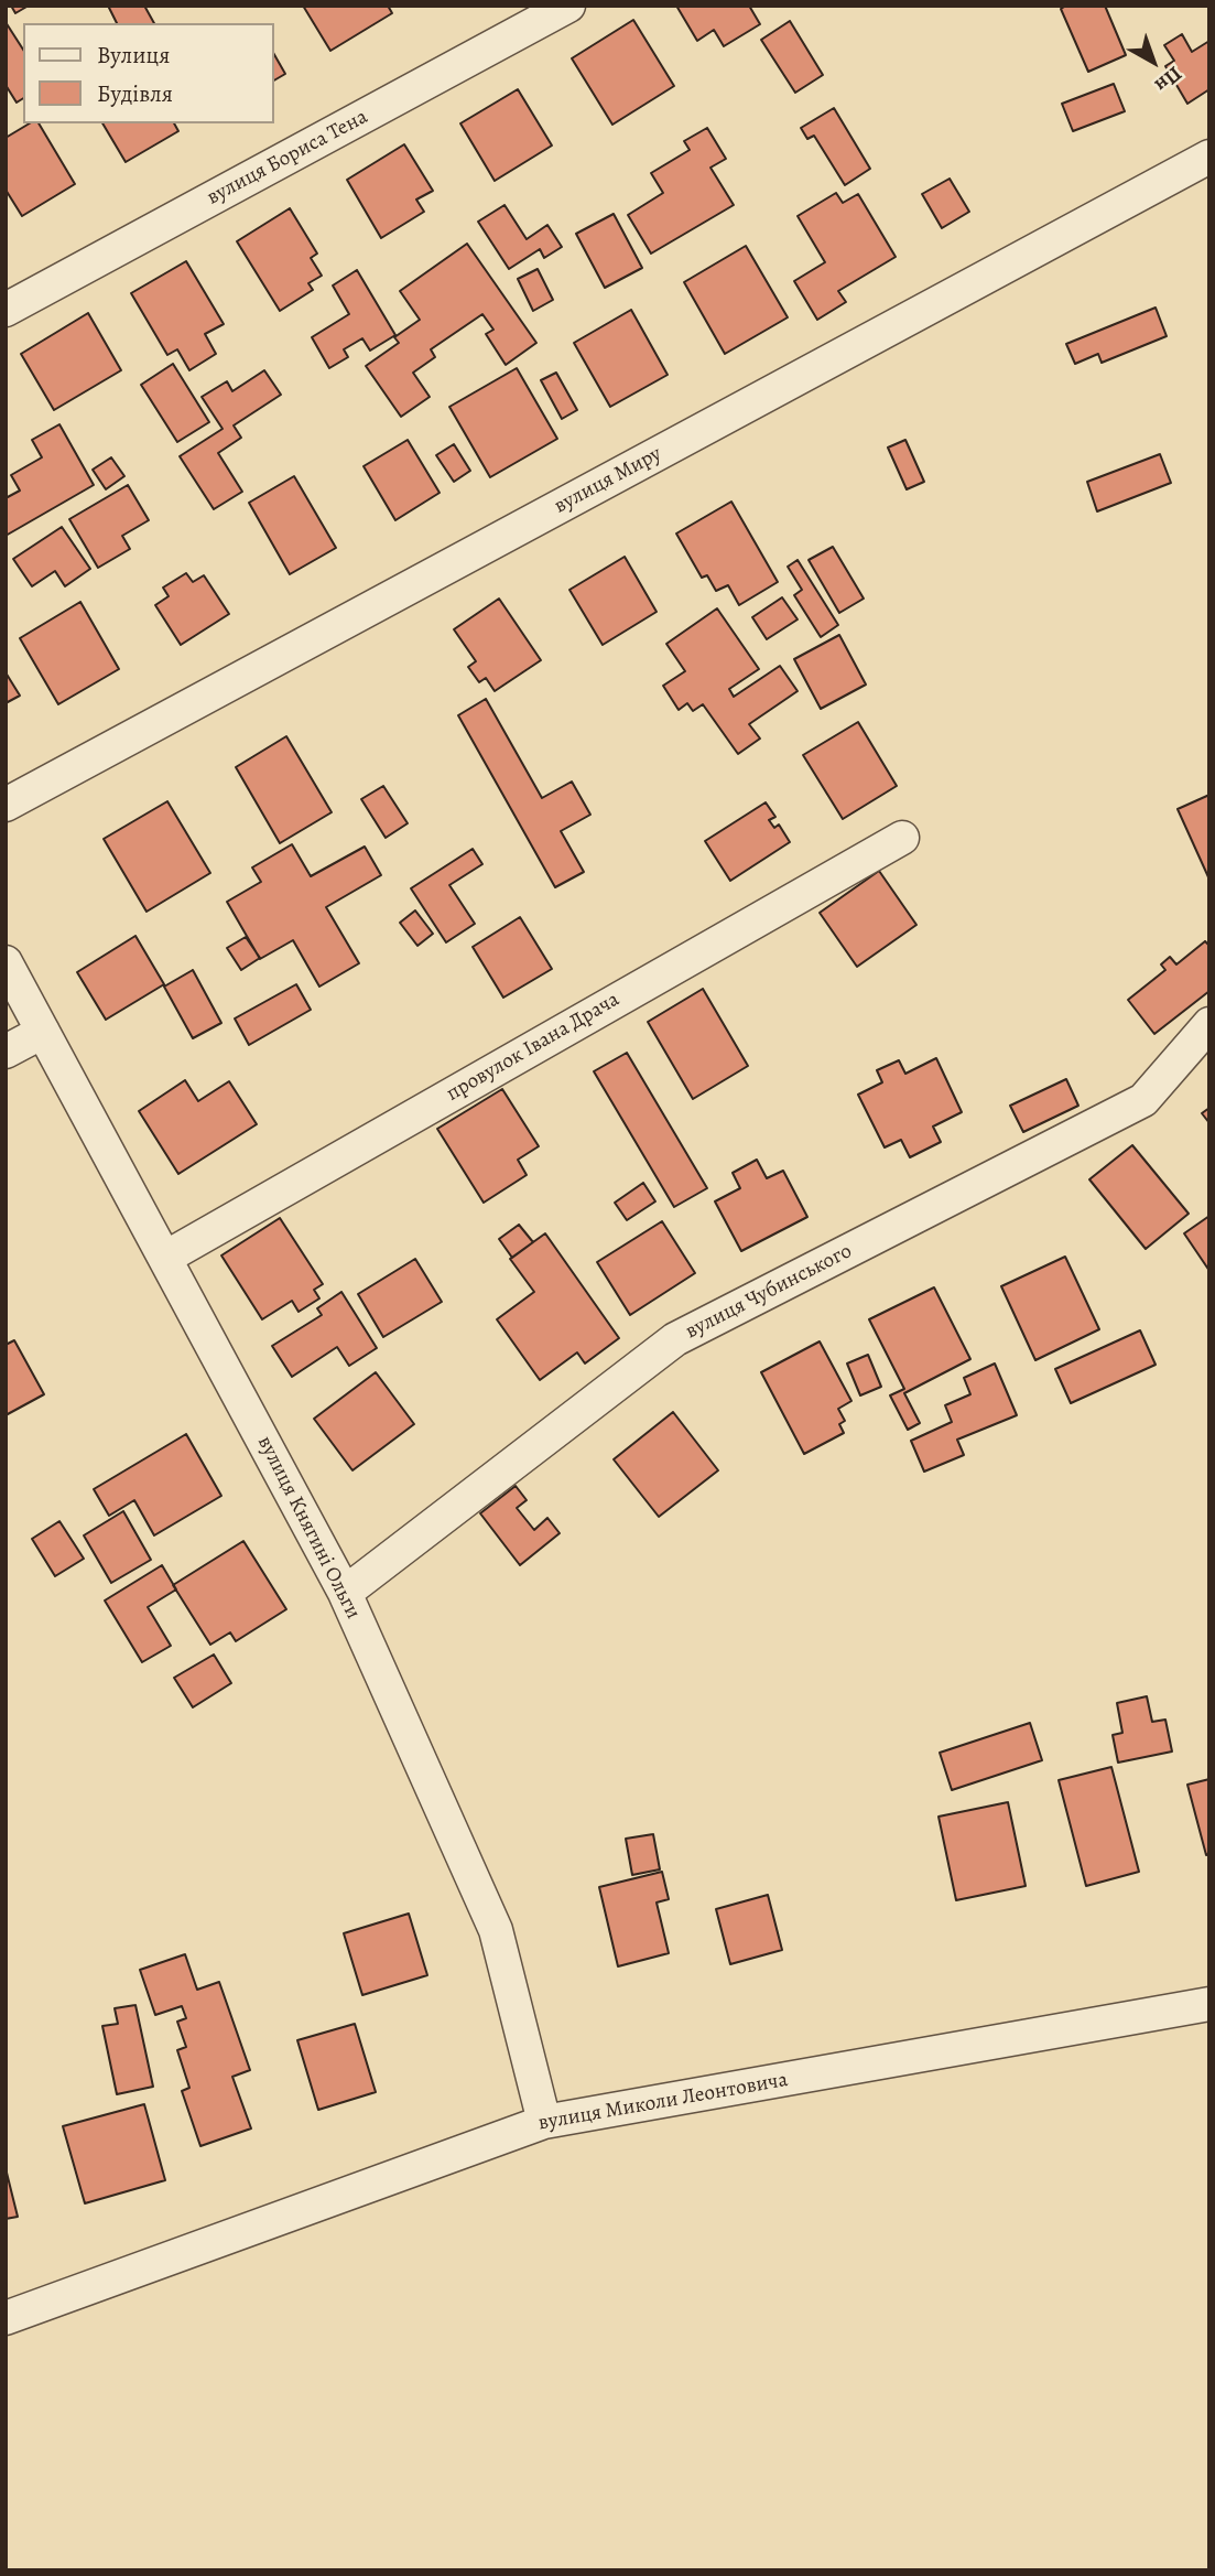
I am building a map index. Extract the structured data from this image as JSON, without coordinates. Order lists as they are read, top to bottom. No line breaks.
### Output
{"streets":{"street":["вулиця Бориса Тена","вулиця Миру","провулок Івана Драча","вулиця Чубинського","вулиця Княгині Ольги","вулиця Миколи Леонтовича"]},"crossings":[["провулок Івана Драча","вулиця Княгині Ольги"],["вулиця Чубинського","вулиця Княгині Ольги"],["вулиця Княгині Ольги","вулиця Миколи Леонтовича"]],"legend":["Вулиця","Будівля"],"north":"bottom right"}
